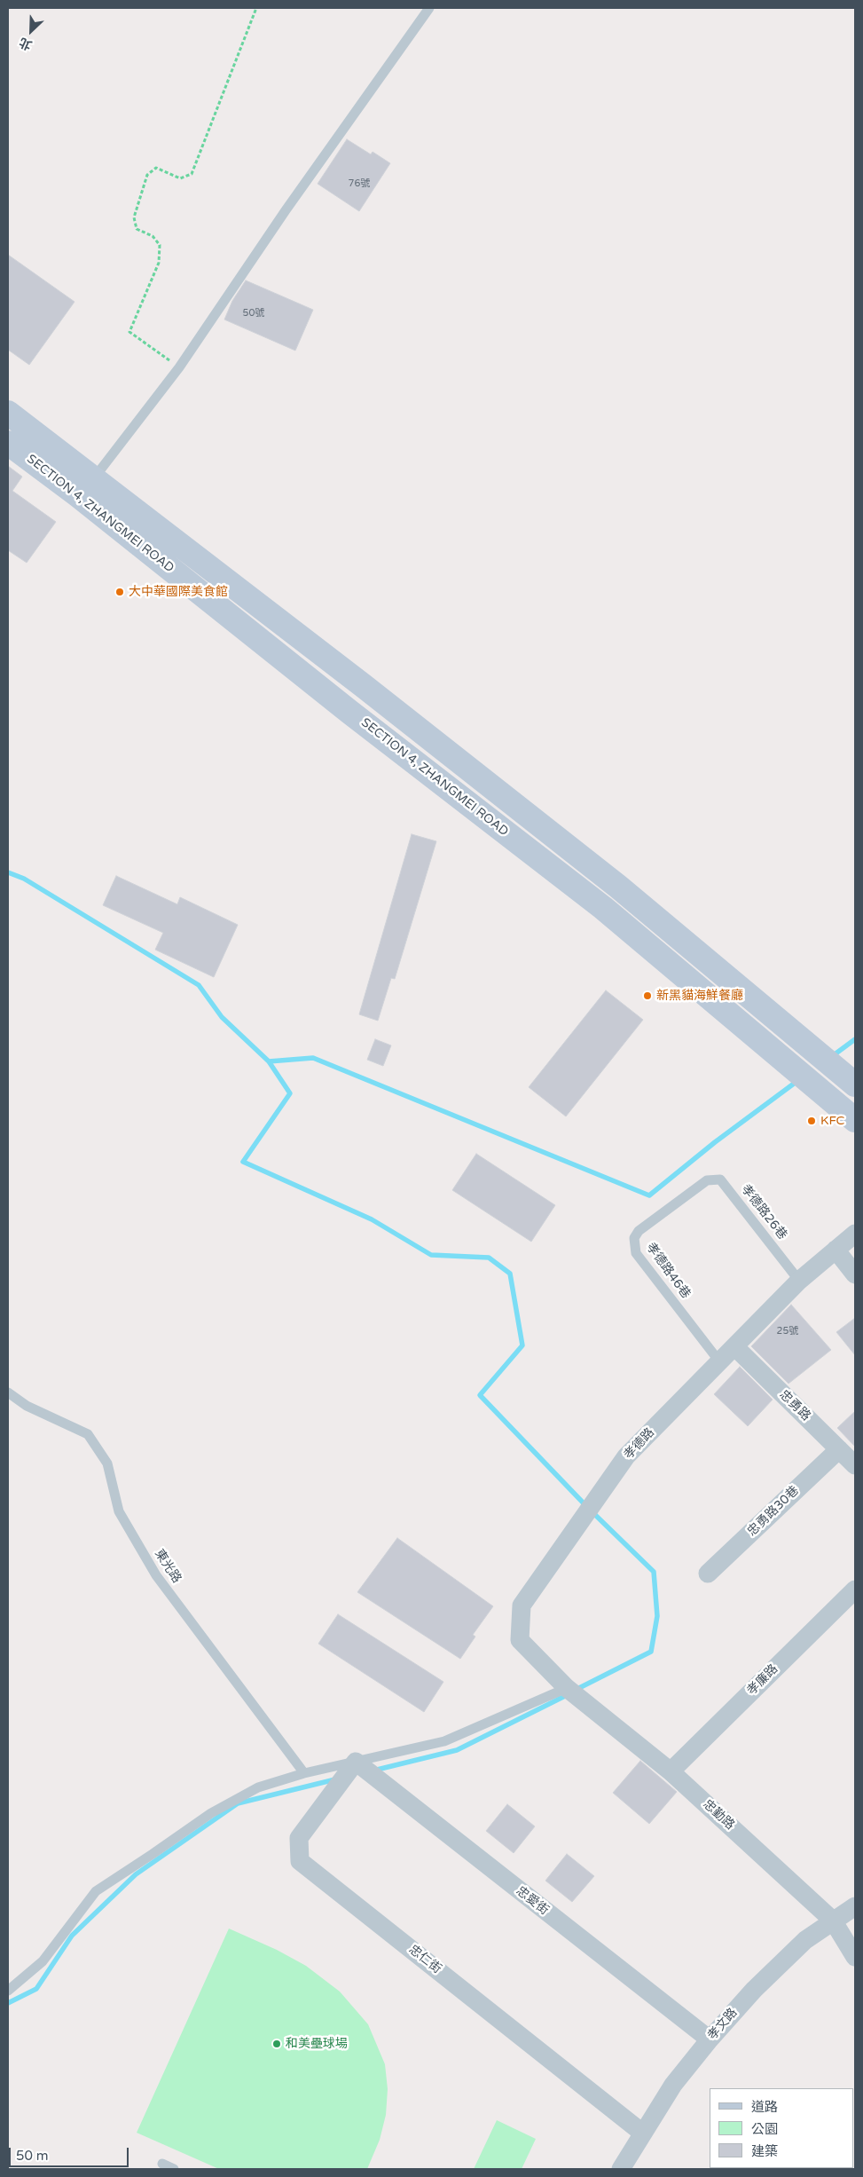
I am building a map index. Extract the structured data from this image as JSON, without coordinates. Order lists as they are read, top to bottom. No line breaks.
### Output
{"streets":{"main road":["SECTION 4, ZHANGMEI ROAD"],"street":["忠勇路","孝德路","忠勇路30巷","孝廉路","忠勤路","忠愛街","忠仁街","孝文路"],"lane":["孝德路26巷","孝德路46巷","東光路"]},"crossings":[["孝德路26巷","孝德路46巷"],["孝德路26巷","孝德路"],["孝德路46巷","孝德路"],["忠勇路","孝德路"],["忠勇路","忠勇路30巷"],["孝德路","忠勤路"],["孝廉路","忠勤路"],["忠勤路","孝文路"],["忠愛街","忠仁街"],["忠愛街","孝文路"],["忠仁街","孝文路"]],"places":["大中華國際美食館","新黑貓海鮮餐廳","KFC","和美壘球場"],"house_numbers":["76號","50號","25號"],"legend":["道路","公園","建築"],"scale_bar":"50 m","north":"bottom left"}
